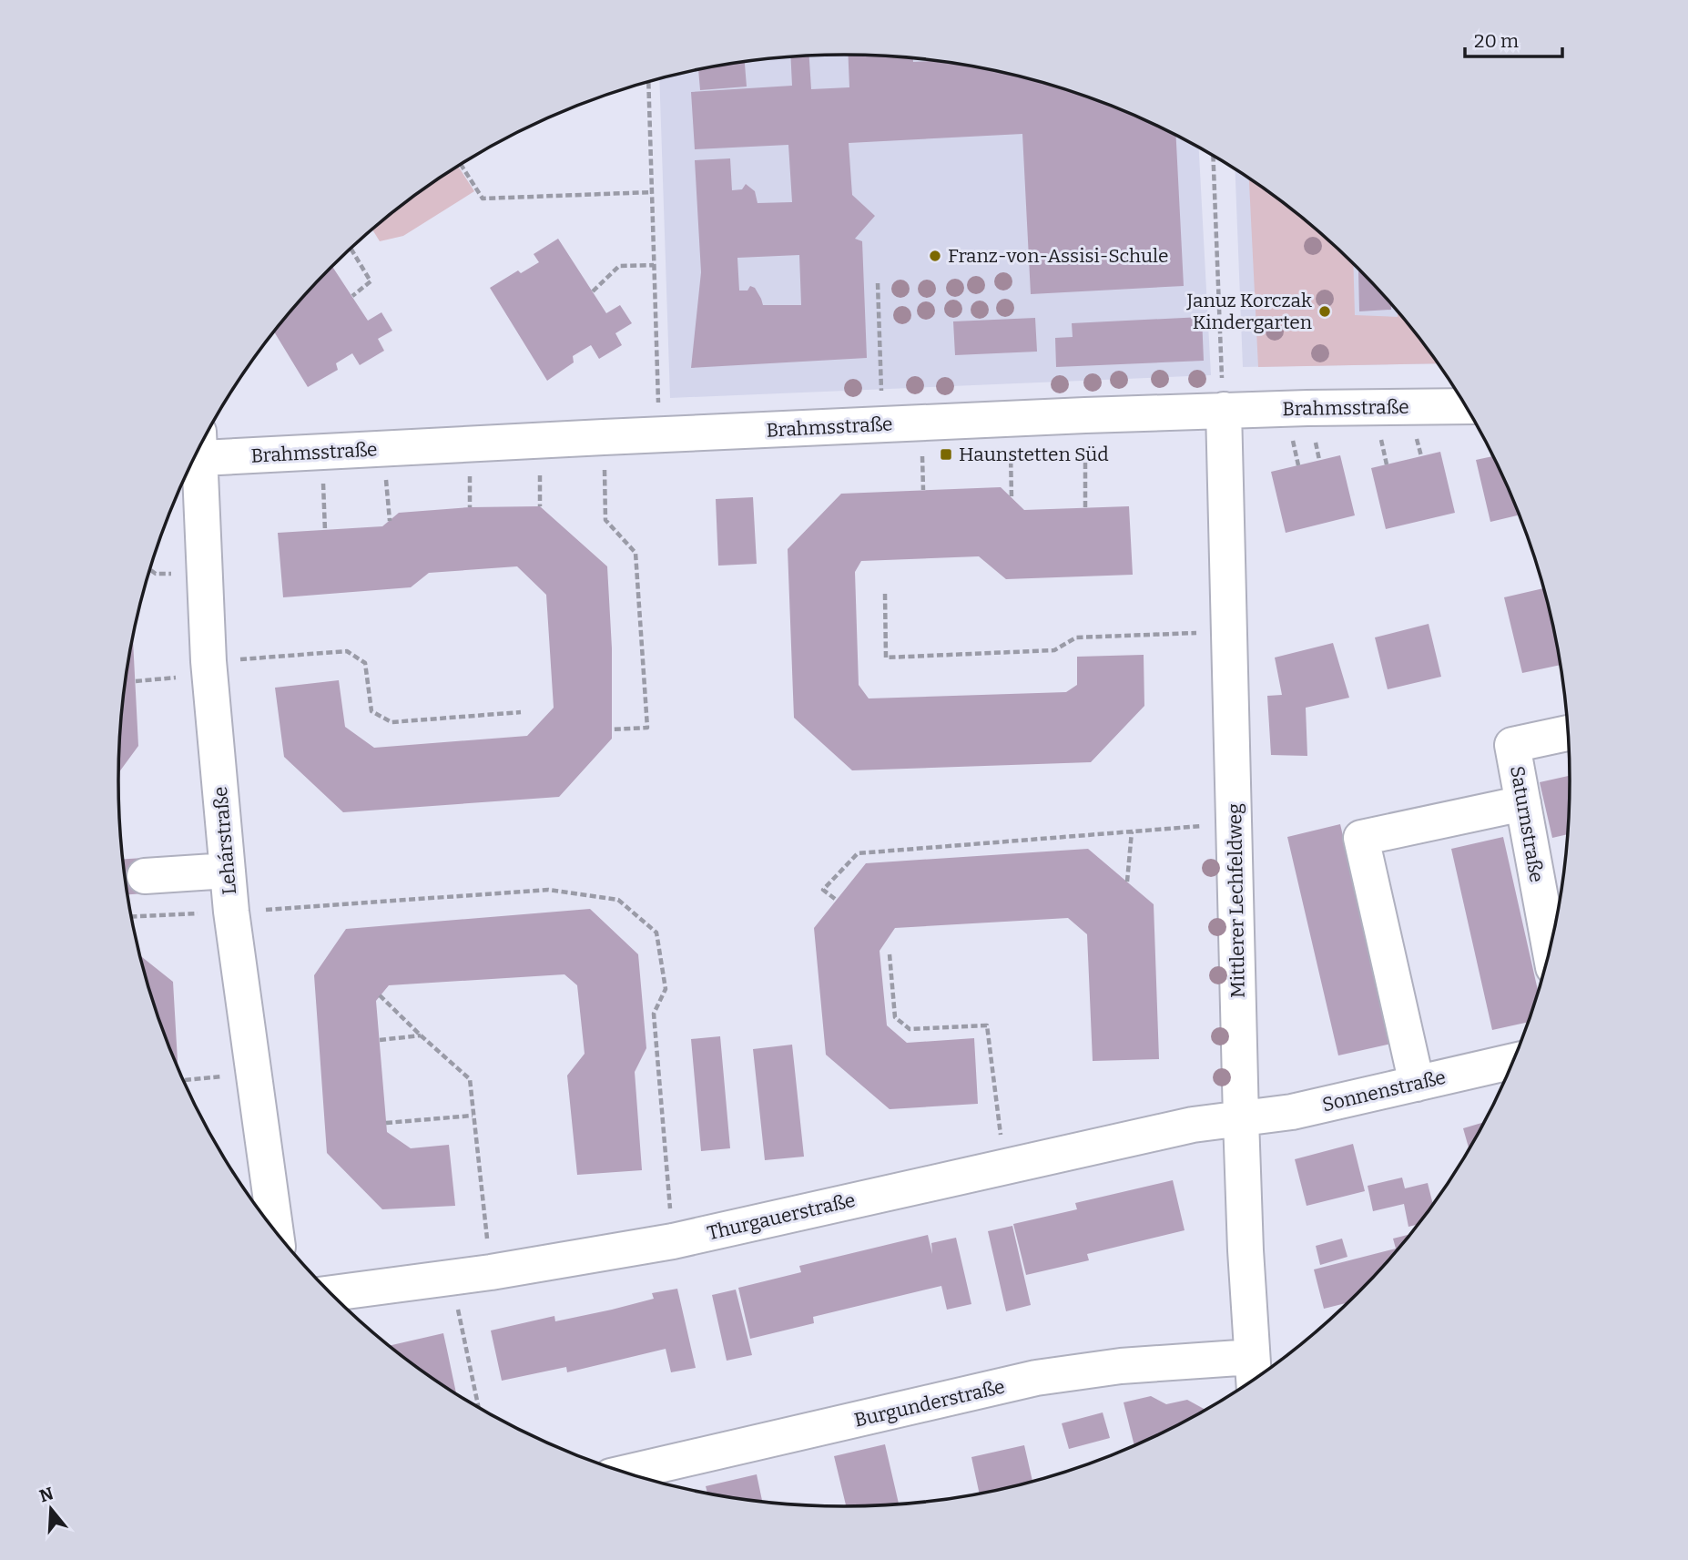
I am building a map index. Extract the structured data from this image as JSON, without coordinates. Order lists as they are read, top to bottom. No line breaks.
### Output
{"streets":{"street":["Brahmsstraße","Saturnstraße","Lehárstraße","Mittlerer Lechfeldweg","Sonnenstraße","Thurgauerstraße","Burgunderstraße"]},"crossings":[["Brahmsstraße","Mittlerer Lechfeldweg"],["Mittlerer Lechfeldweg","Sonnenstraße"],["Mittlerer Lechfeldweg","Thurgauerstraße"],["Mittlerer Lechfeldweg","Burgunderstraße"],["Sonnenstraße","Thurgauerstraße"]],"places":{"other":["Franz-von-Assisi-Schule","Januz Korczak Kindergarten"],"transit":["Haunstetten Süd"]},"scale_bar":"20 m","north":"top"}
